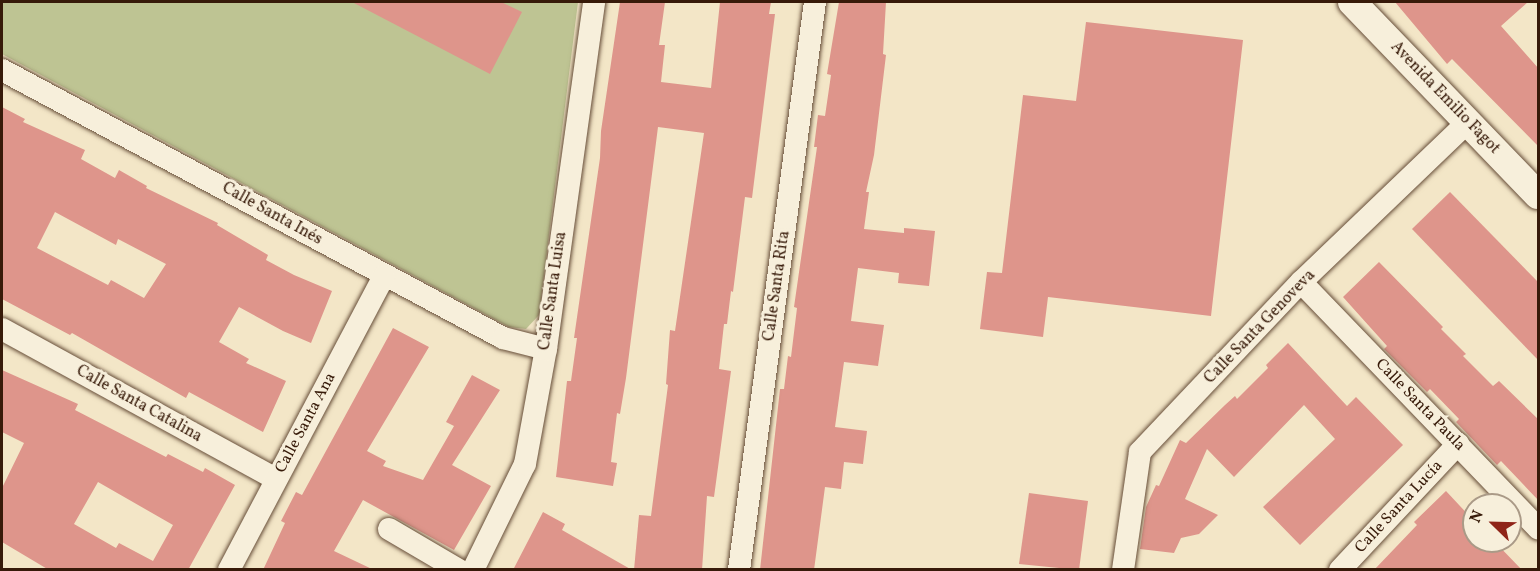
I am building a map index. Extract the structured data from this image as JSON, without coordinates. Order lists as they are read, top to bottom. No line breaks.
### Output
{"streets":{"street":["Avenida Emilio Fagot","Calle Santa Inés","Calle Santa Rita","Calle Santa Luisa","Calle Santa Genoveva","Calle Santa Catalina","Calle Santa Paula","Calle Santa Ana","Calle Santa Lucía"]},"crossings":[["Avenida Emilio Fagot","Calle Santa Genoveva"],["Calle Santa Inés","Calle Santa Luisa"],["Calle Santa Inés","Calle Santa Ana"],["Calle Santa Genoveva","Calle Santa Paula"],["Calle Santa Catalina","Calle Santa Ana"],["Calle Santa Paula","Calle Santa Lucía"]],"north":"top left"}
